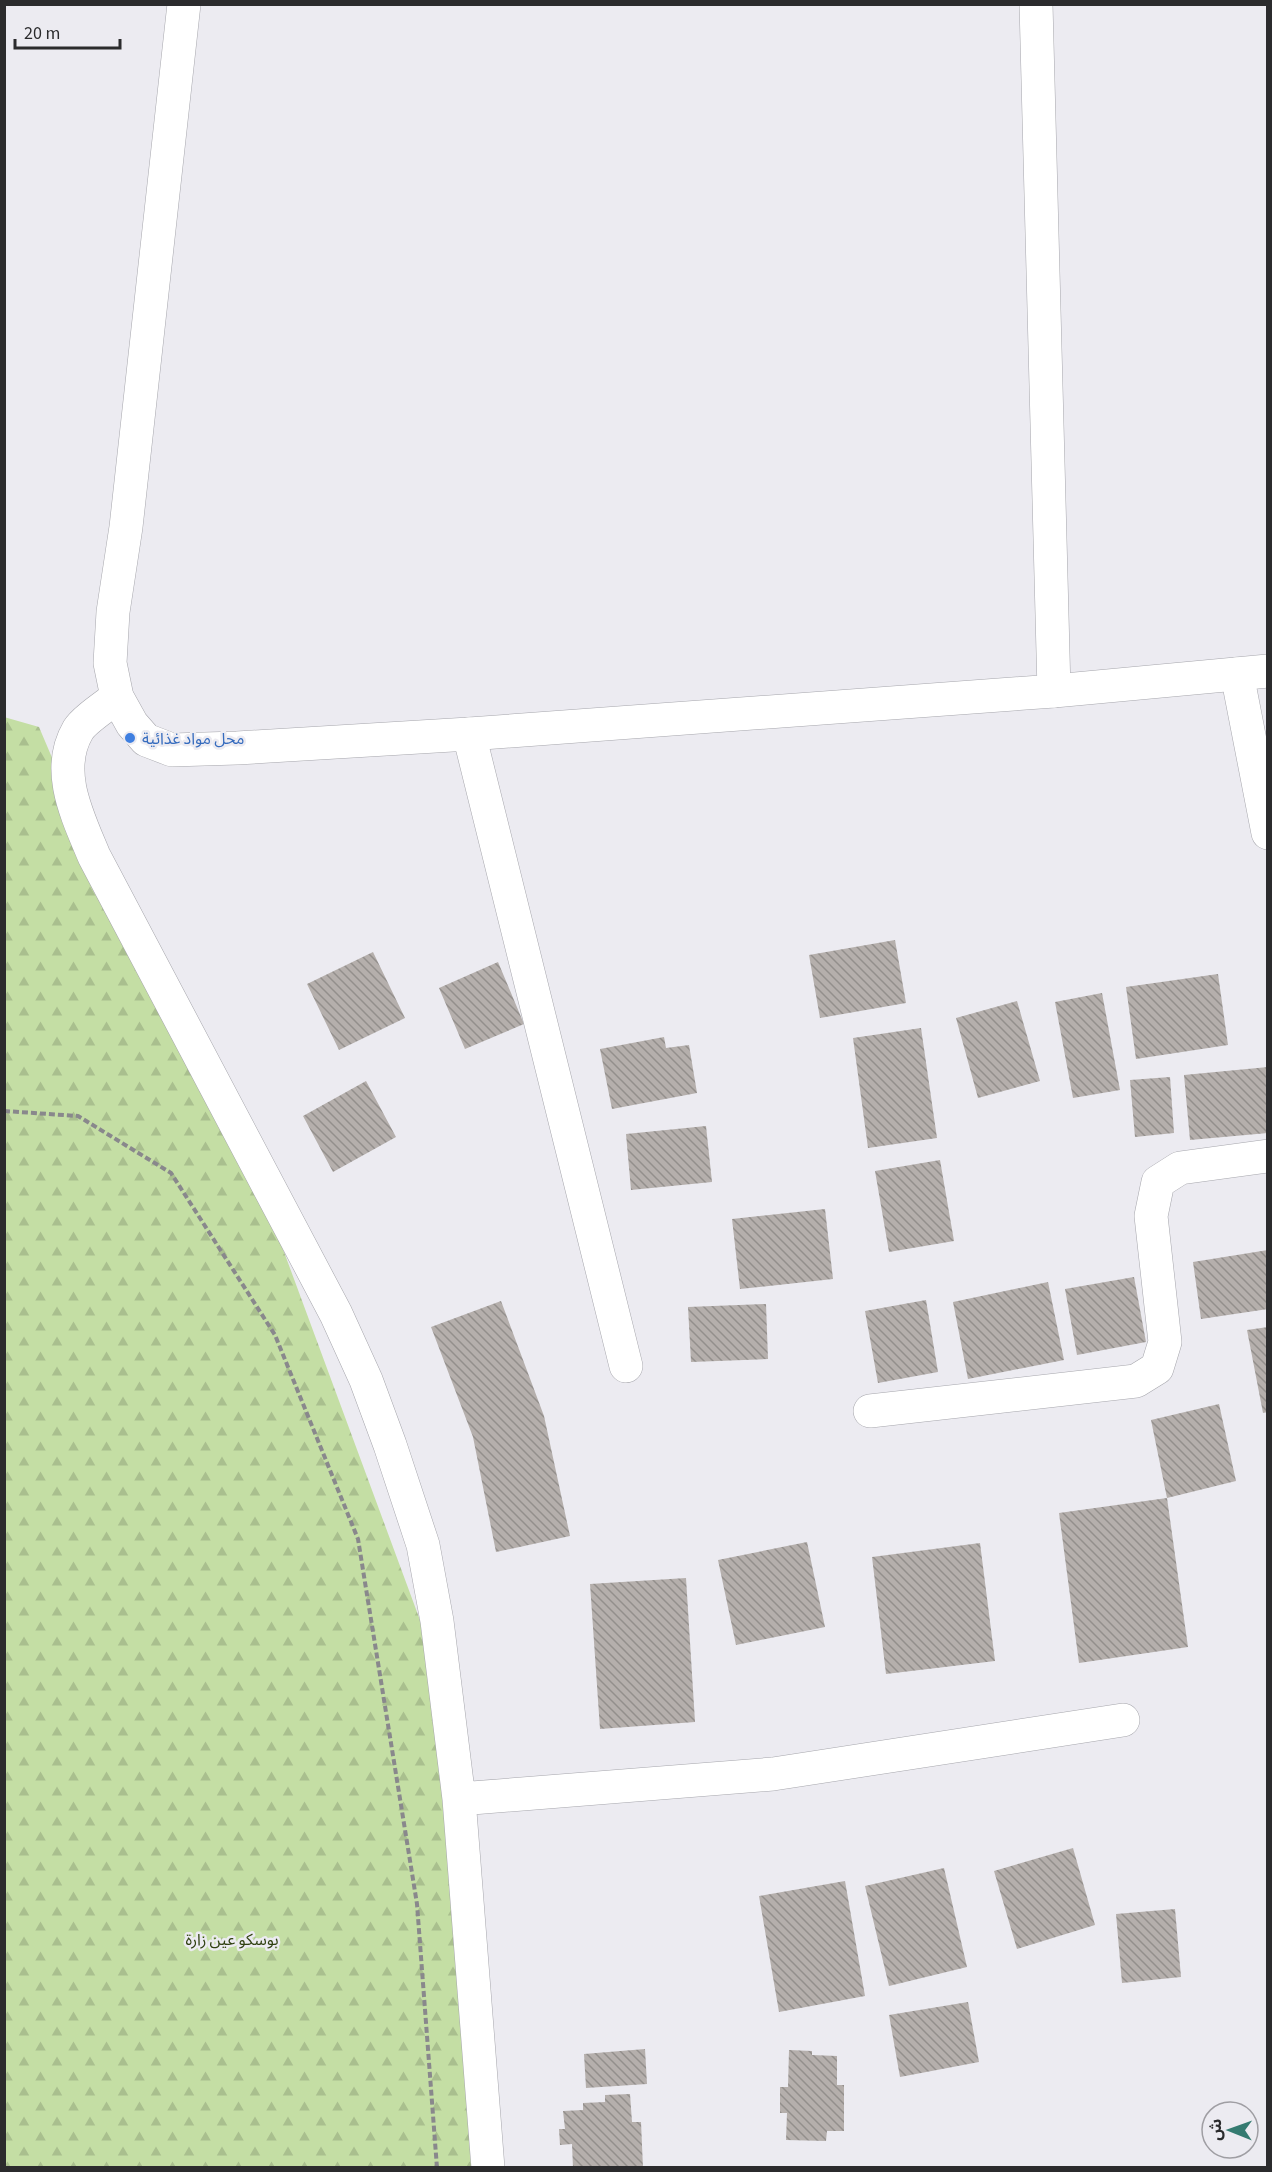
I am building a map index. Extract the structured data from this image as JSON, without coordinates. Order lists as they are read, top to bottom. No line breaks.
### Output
{"parks":["بوسكو عين زارة"],"places":["محل مواد غذائية"],"scale_bar":"20 m","north":"left"}
